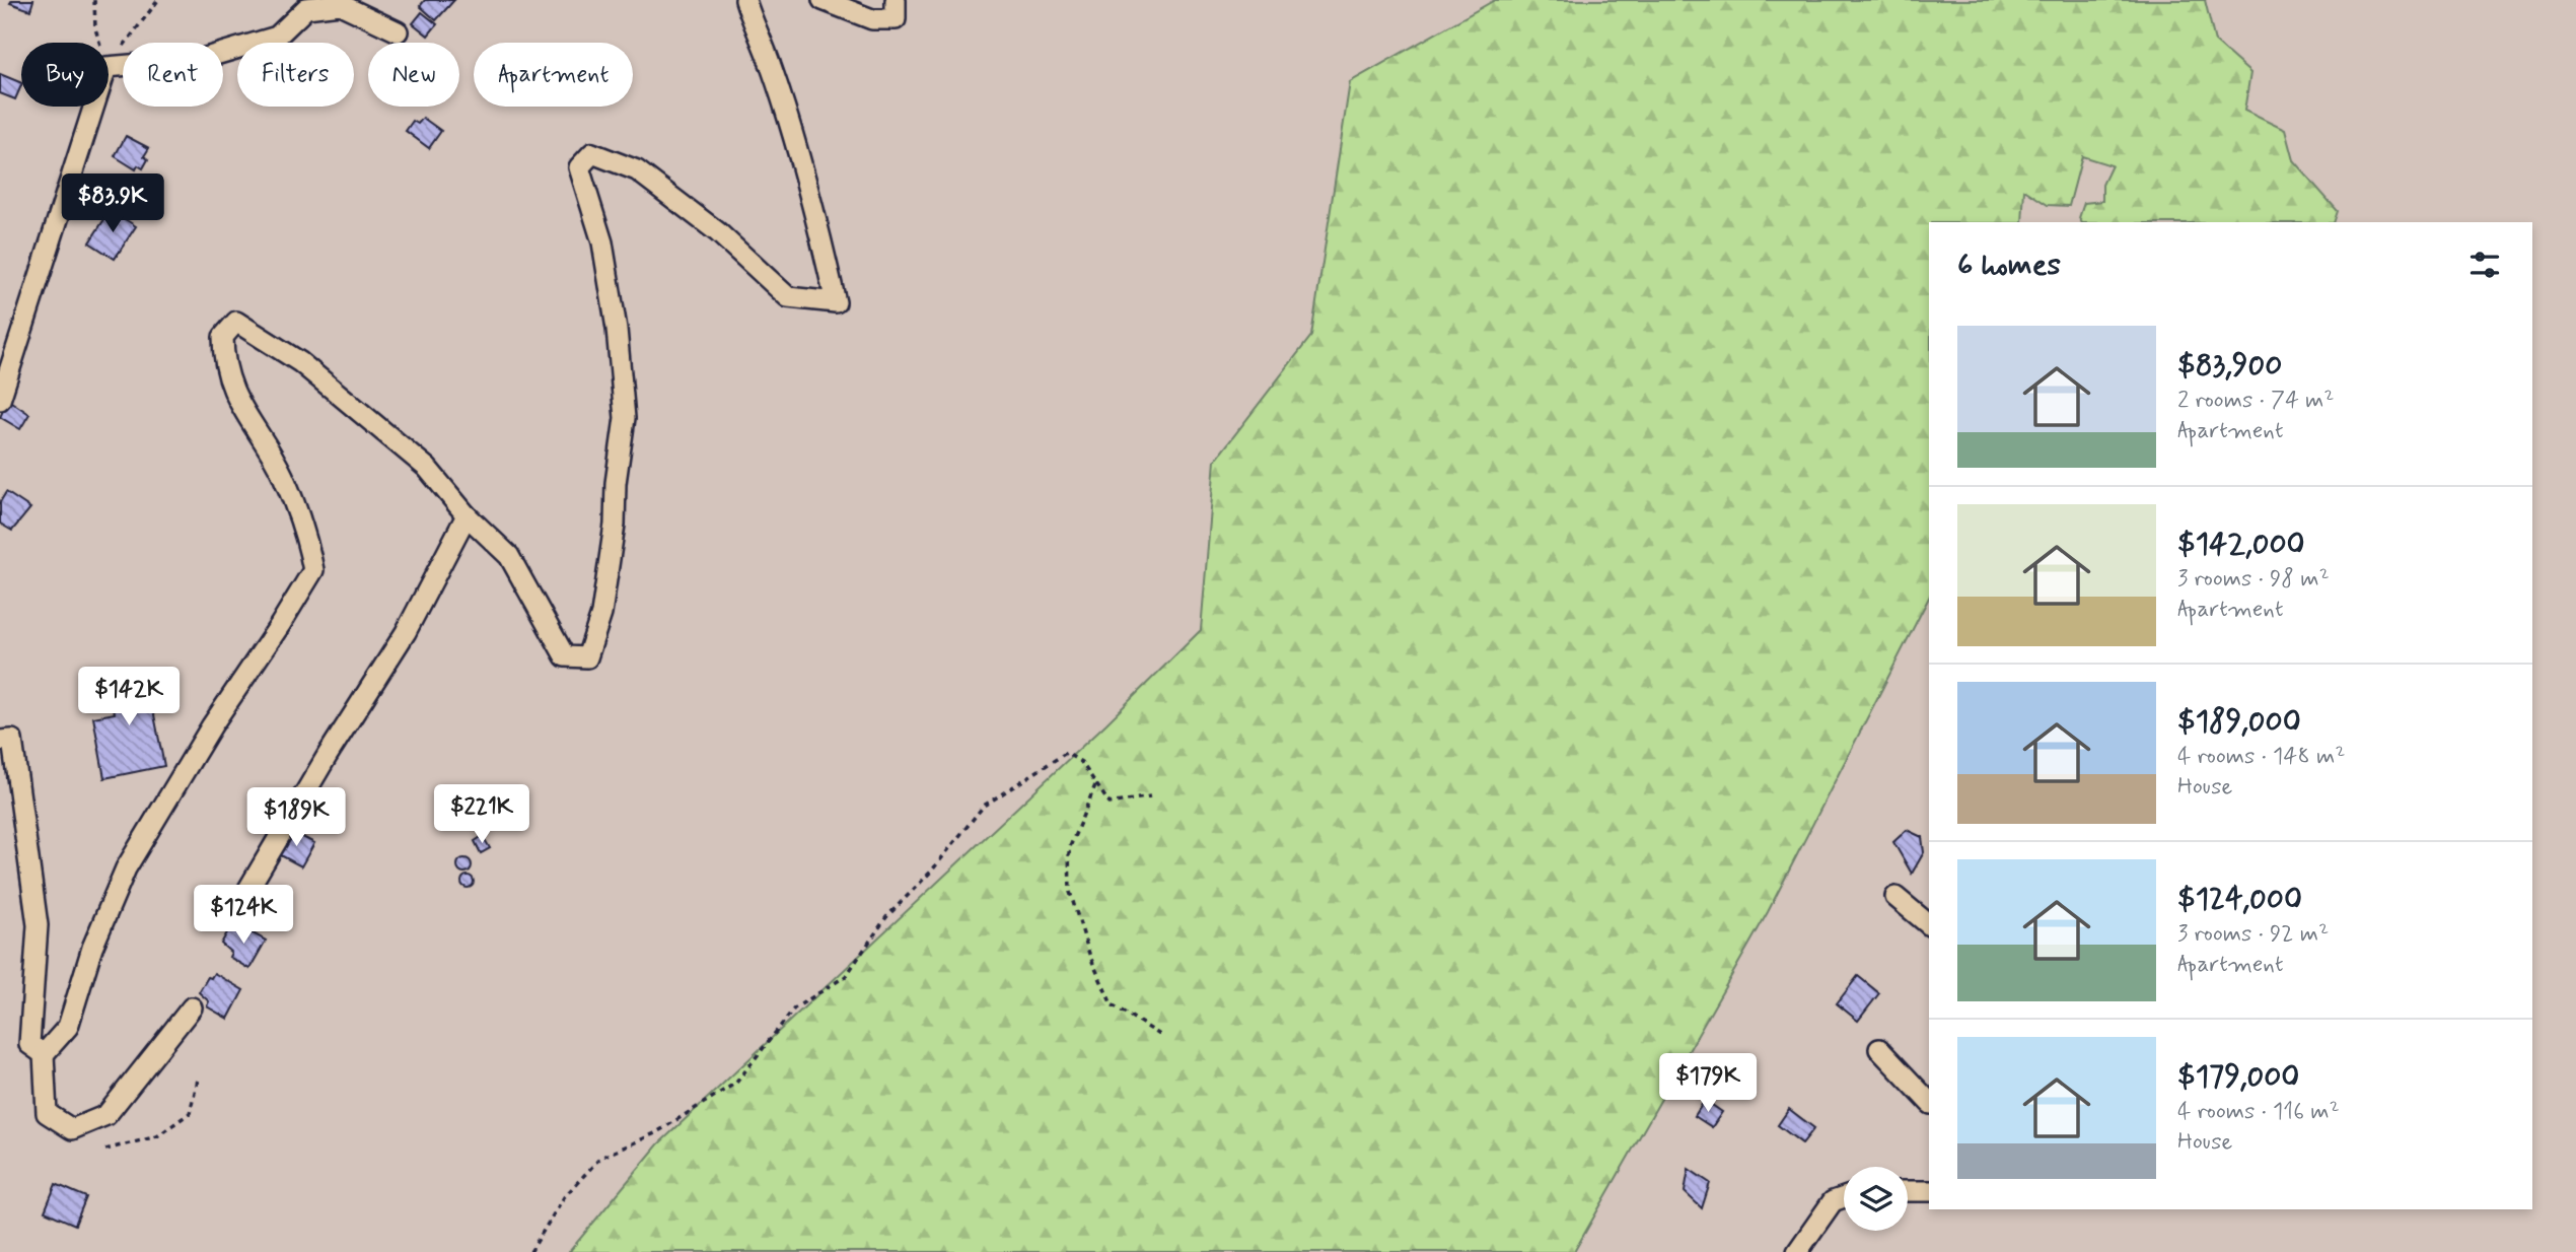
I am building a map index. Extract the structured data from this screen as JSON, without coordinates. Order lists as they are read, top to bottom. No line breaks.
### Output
{"page":{"chip":["Buy","Rent","Filters","New","Apartment"],"price":["$83.9K","$142K","$221K","$189K","$124K","$179K"],"heading":"6 homes","list":[{"name":"$83,900","note":"2 rooms · 74 m² · Apartment"},{"name":"$142,000","note":"3 rooms · 98 m² · Apartment"},{"name":"$189,000","note":"4 rooms · 148 m² · House"},{"name":"$124,000","note":"3 rooms · 92 m² · Apartment"},{"name":"$179,000","note":"4 rooms · 116 m² · House"}]}}
